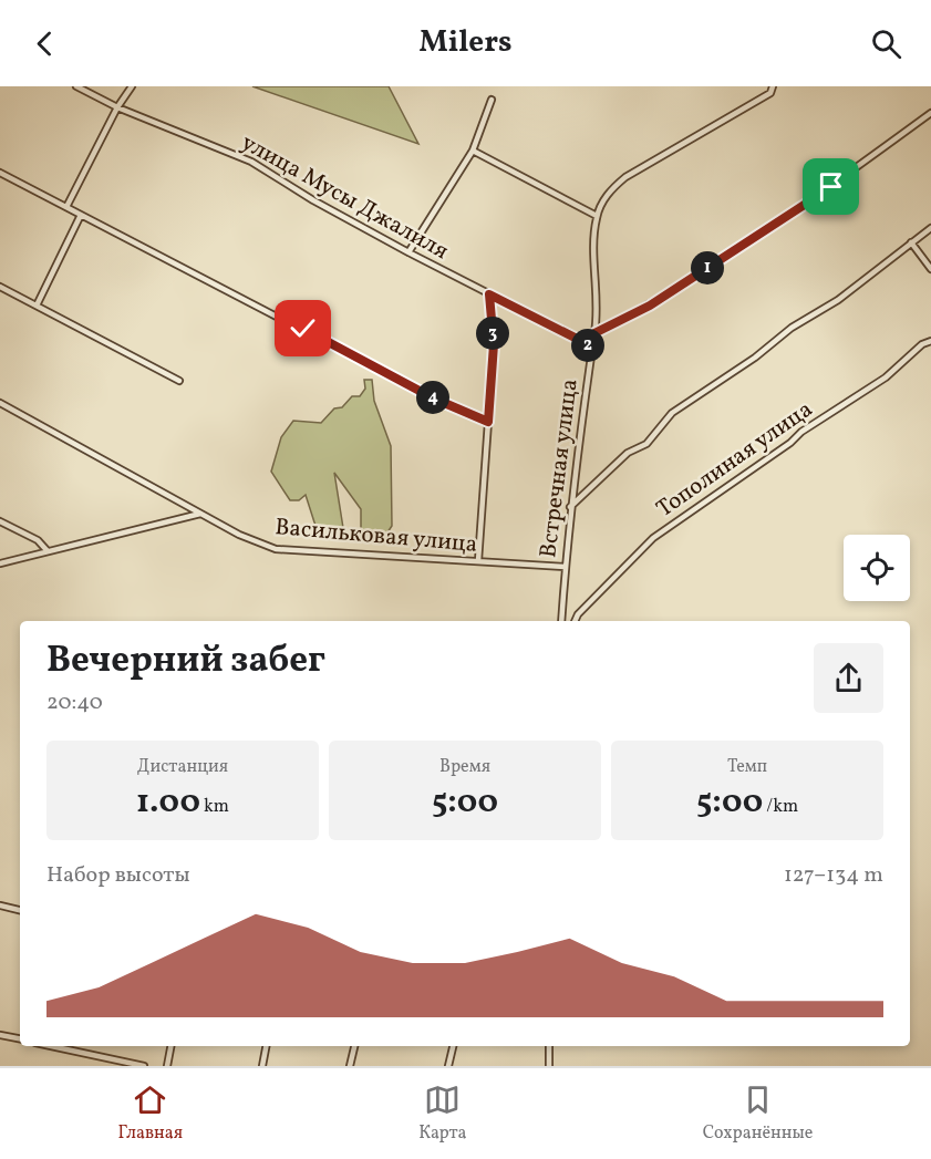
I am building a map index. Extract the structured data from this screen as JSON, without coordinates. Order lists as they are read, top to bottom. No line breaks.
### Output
{"streets":{"street":["улица Мусы Джалиля","Тополиная улица","Встречная улица","Васильковая улица"]},"crossings":[["улица Мусы Джалиля","Встречная улица"],["Встречная улица","Васильковая улица"]],"page":{"header":"Milers","pins":["1","3","2","4"],"heading":["Вечерний забег","20:40"],"stats":[["Дистанция","1.00 km"],["Время","5:00"],["Темп","5:00 /km"]],"chart":["Набор высоты","127–134 m"],"tabs":["Главная","Карта","Сохранённые"]}}
